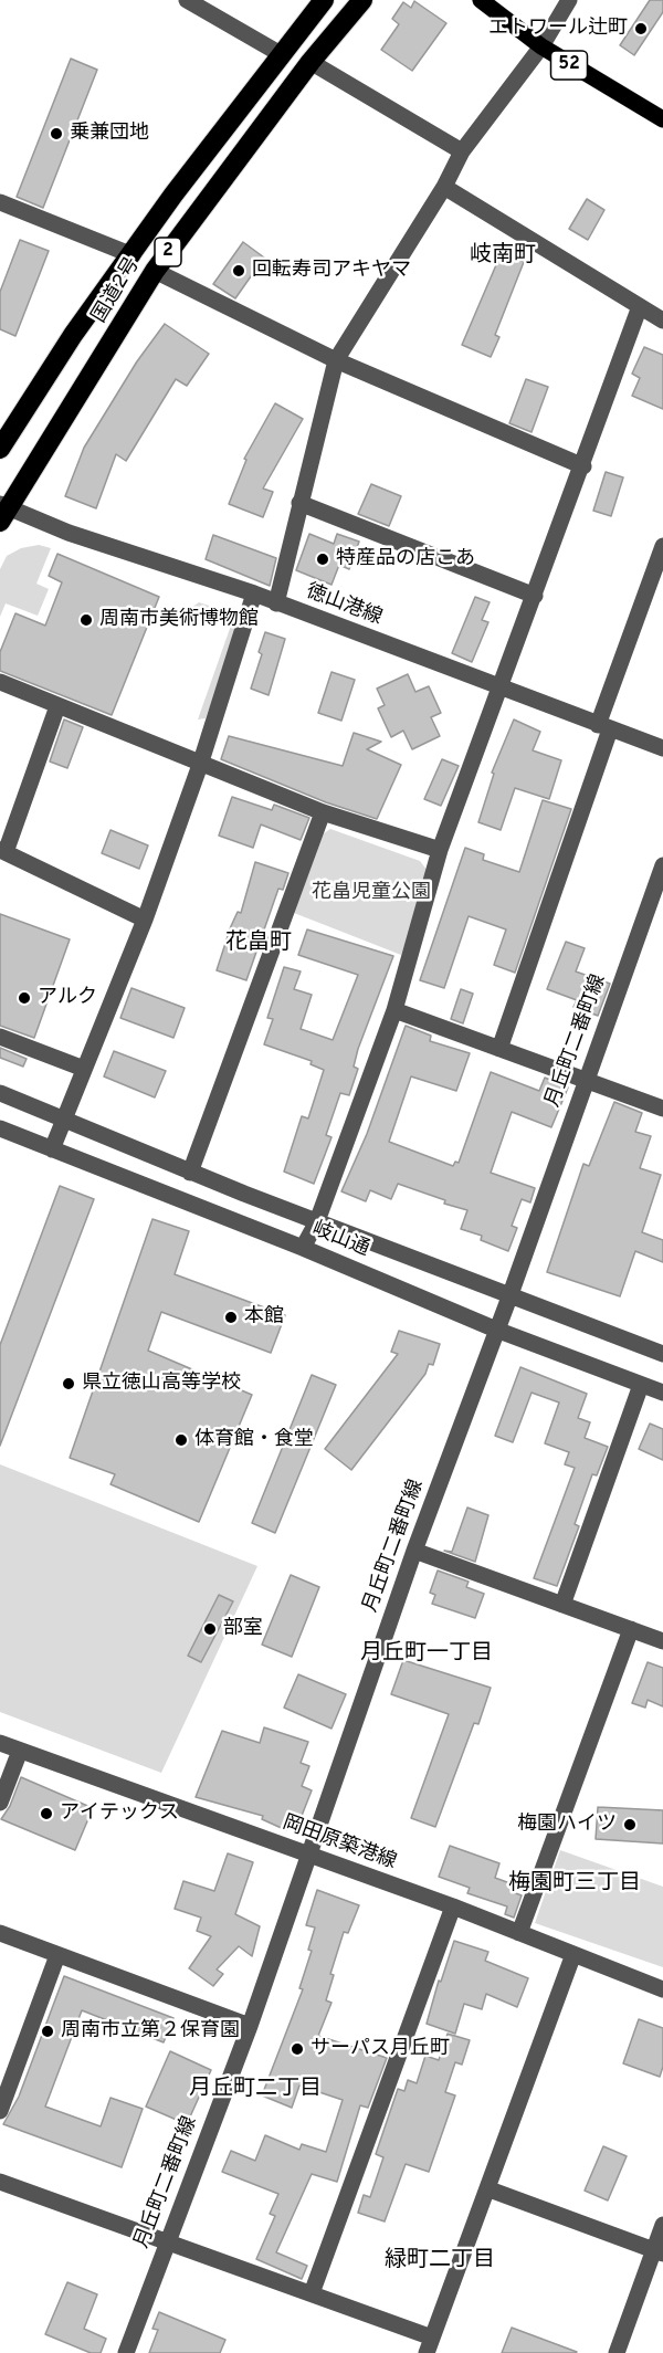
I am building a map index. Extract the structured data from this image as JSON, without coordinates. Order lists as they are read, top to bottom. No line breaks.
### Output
{"streets":{"highway":["2","国道2号"],"main road":["52"],"street":["徳山港線","月丘町二番町線","岐山通","岡田原築港線"]},"crossings":[["国道2号","徳山港線"],["月丘町二番町線","岐山通"],["月丘町二番町線","岡田原築港線"]],"districts":["岐南町","花畠町","月丘町一丁目","梅園町三丁目","月丘町二丁目","緑町二丁目"],"parks":["花畠児童公園"],"places":["エトワール辻町","乗兼団地","回転寿司アキヤマ","特産品の店こあ","周南市美術博物館","アルク","本館","県立徳山高等学校","体育館・食堂","部室","アイテックス","梅園ハイツ","周南市立第２保育園","サーパス月丘町"]}
